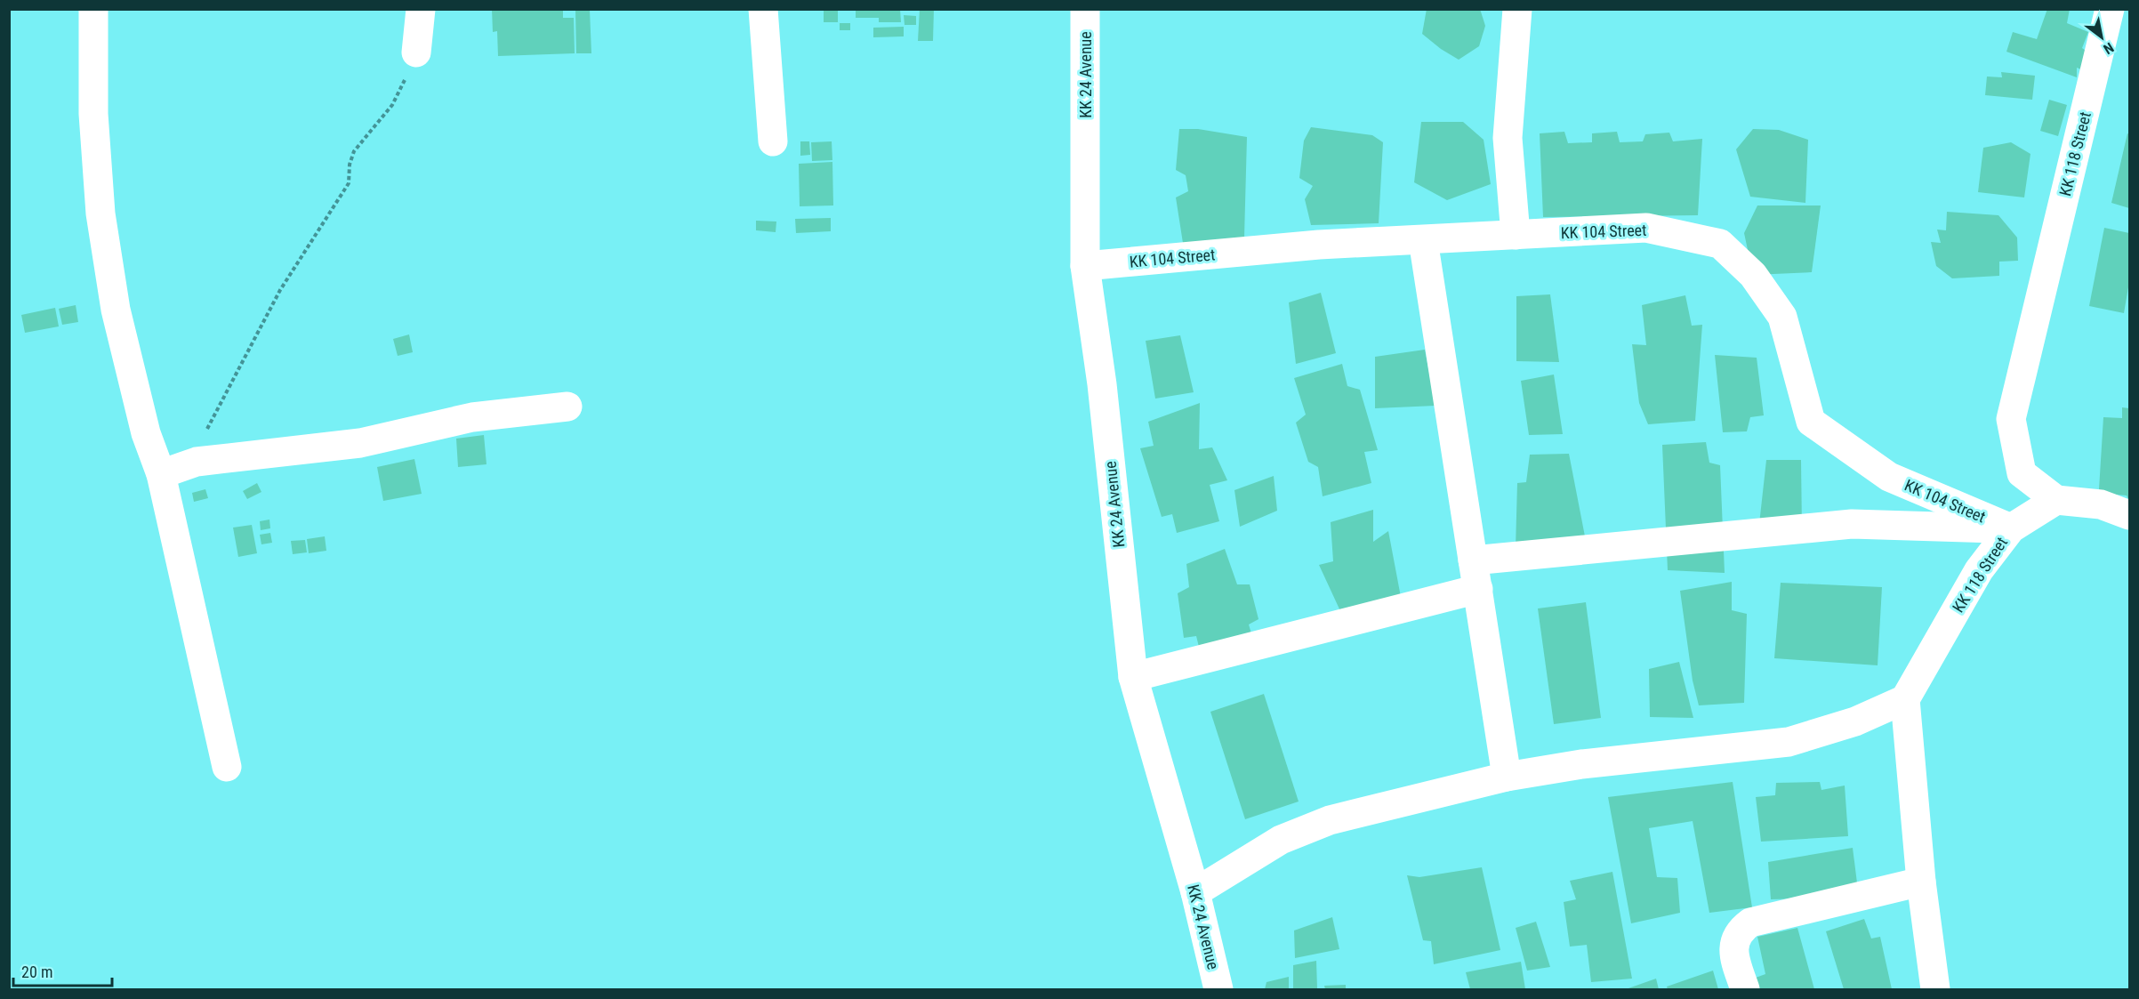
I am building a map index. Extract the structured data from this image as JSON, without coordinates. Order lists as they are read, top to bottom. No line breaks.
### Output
{"streets":{"street":["KK 24 Avenue","KK 118 Street","KK 104 Street"]},"crossings":[["KK 24 Avenue","KK 104 Street"],["KK 118 Street","KK 104 Street"]],"scale_bar":"20 m","north":"bottom right"}
